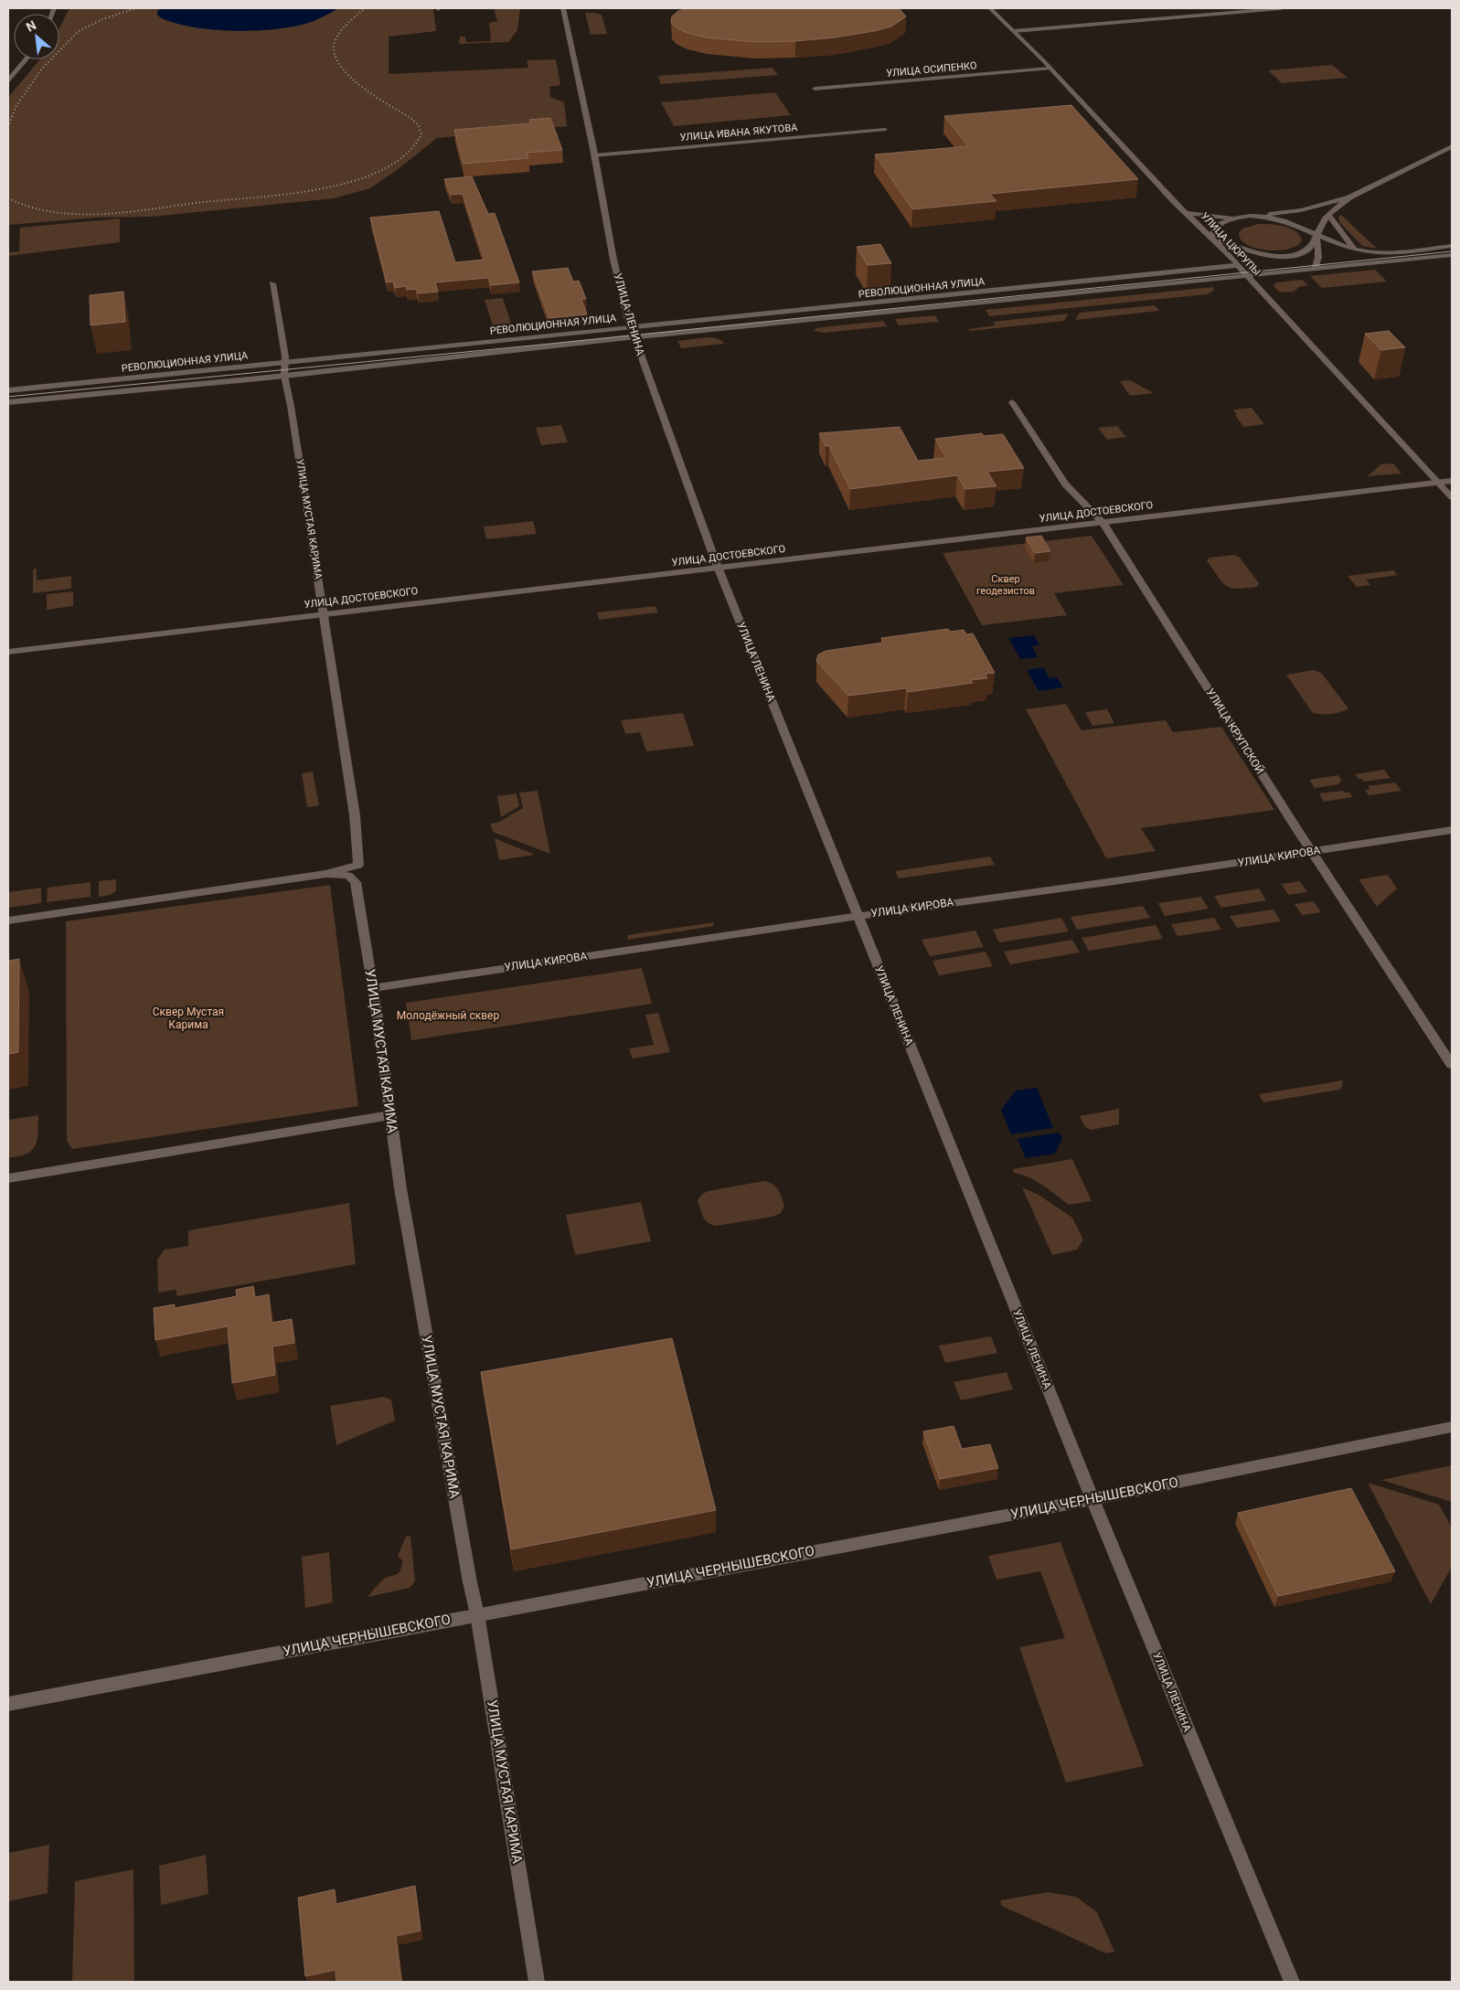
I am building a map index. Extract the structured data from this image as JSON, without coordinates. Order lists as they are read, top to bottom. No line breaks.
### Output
{"streets":{"street":["УЛИЦА ОСИПЕНКО","УЛИЦА ИВАНА ЯКУТОВА","УЛИЦА ЦЮРУПЫ","РЕВОЛЮЦИОННАЯ УЛИЦА","УЛИЦА ЛЕНИНА","УЛИЦА ДОСТОЕВСКОГО","УЛИЦА МУСТАЯ КАРИМА","УЛИЦА КРУПСКОЙ","УЛИЦА КИРОВА","УЛИЦА ЧЕРНЫШЕВСКОГО"]},"crossings":[["УЛИЦА ОСИПЕНКО","УЛИЦА ЦЮРУПЫ"],["УЛИЦА ИВАНА ЯКУТОВА","УЛИЦА ЛЕНИНА"],["УЛИЦА ЦЮРУПЫ","РЕВОЛЮЦИОННАЯ УЛИЦА"],["УЛИЦА ЦЮРУПЫ","УЛИЦА ДОСТОЕВСКОГО"],["РЕВОЛЮЦИОННАЯ УЛИЦА","УЛИЦА ЛЕНИНА"],["РЕВОЛЮЦИОННАЯ УЛИЦА","УЛИЦА МУСТАЯ КАРИМА"],["УЛИЦА ЛЕНИНА","УЛИЦА ДОСТОЕВСКОГО"],["УЛИЦА ЛЕНИНА","УЛИЦА КИРОВА"],["УЛИЦА ЛЕНИНА","УЛИЦА ЧЕРНЫШЕВСКОГО"],["УЛИЦА ДОСТОЕВСКОГО","УЛИЦА МУСТАЯ КАРИМА"],["УЛИЦА ДОСТОЕВСКОГО","УЛИЦА КРУПСКОЙ"],["УЛИЦА МУСТАЯ КАРИМА","УЛИЦА КИРОВА"],["УЛИЦА МУСТАЯ КАРИМА","УЛИЦА ЧЕРНЫШЕВСКОГО"],["УЛИЦА КРУПСКОЙ","УЛИЦА КИРОВА"]],"parks":["Сквер геодезистов","Сквер Мустая Карима","Молодёжный сквер"],"north":"top left"}
